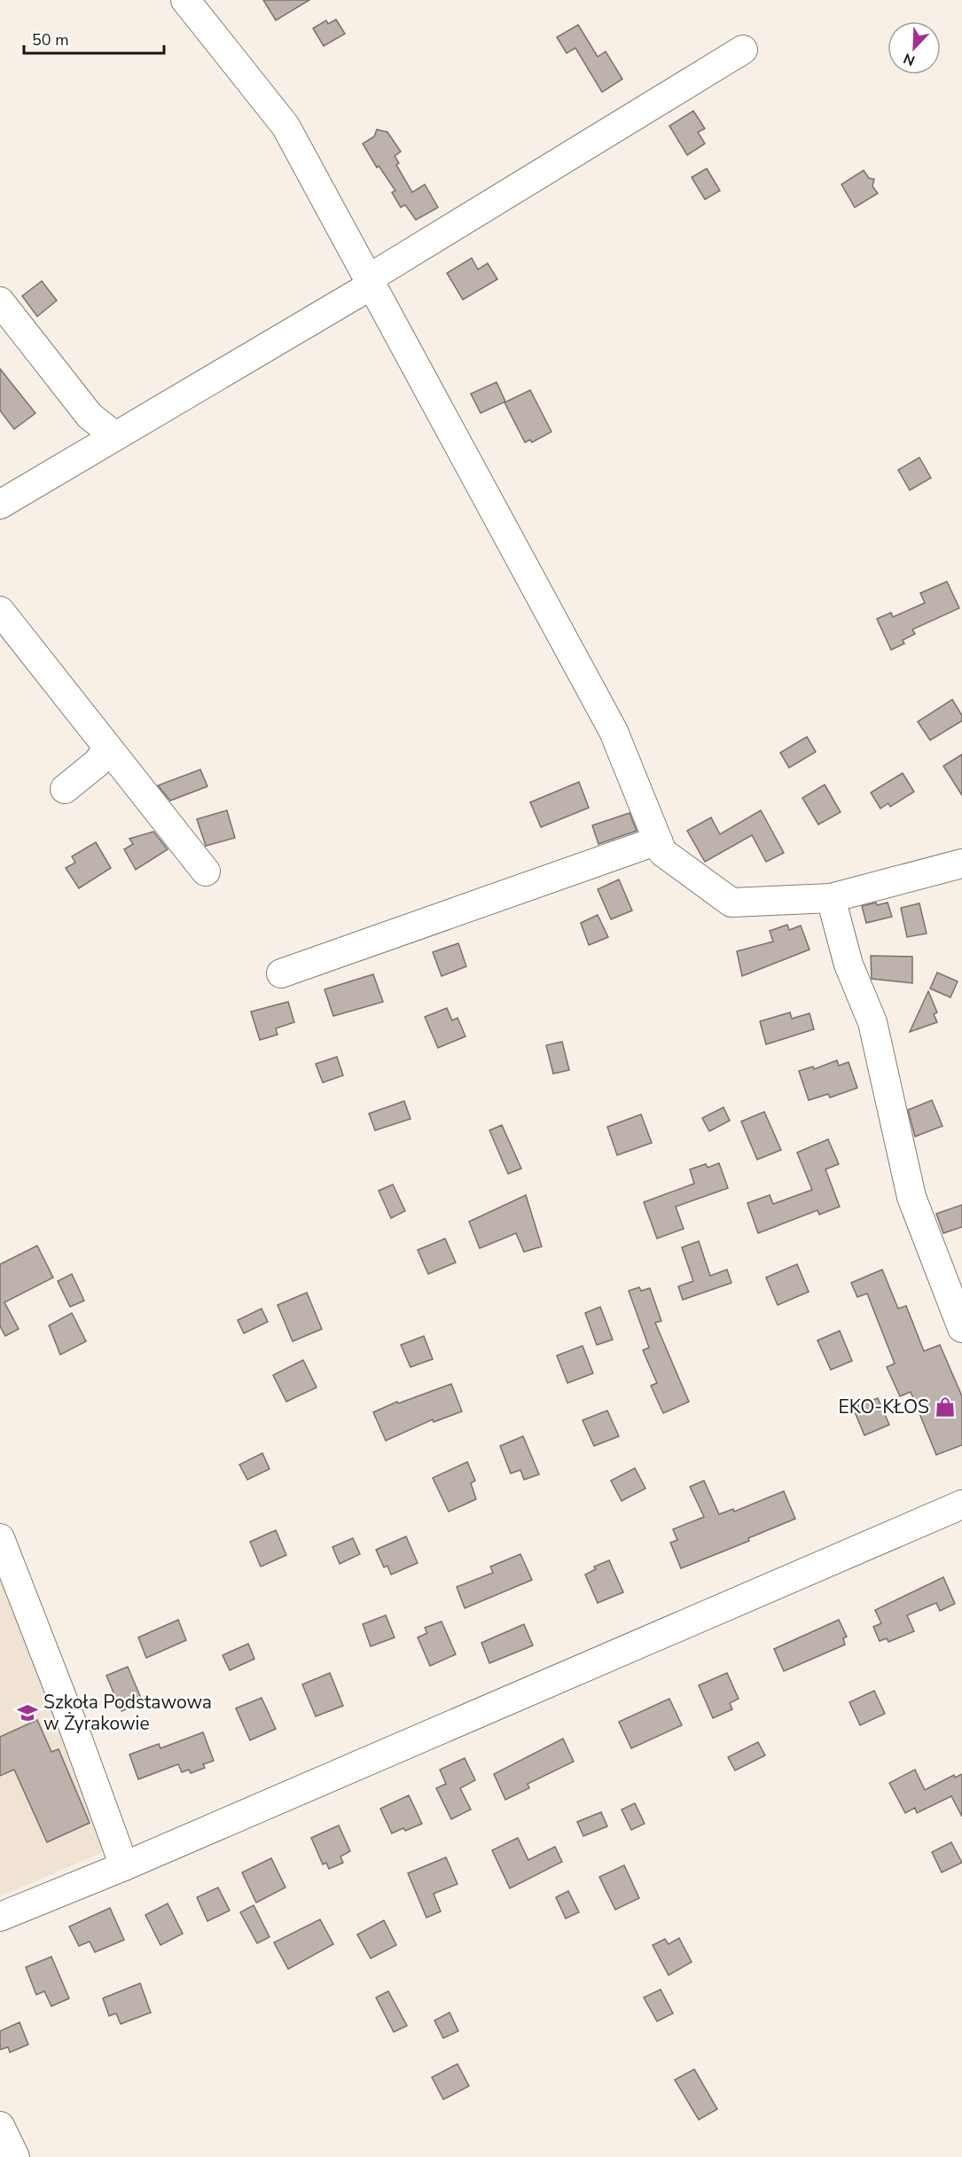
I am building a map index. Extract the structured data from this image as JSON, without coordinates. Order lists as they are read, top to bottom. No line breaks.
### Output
{"places":{"shop":["EKO-KŁOS"],"school or university":["Szkoła Podstawowa w Żyrakowie"]},"scale_bar":"50 m","north":"bottom left"}
